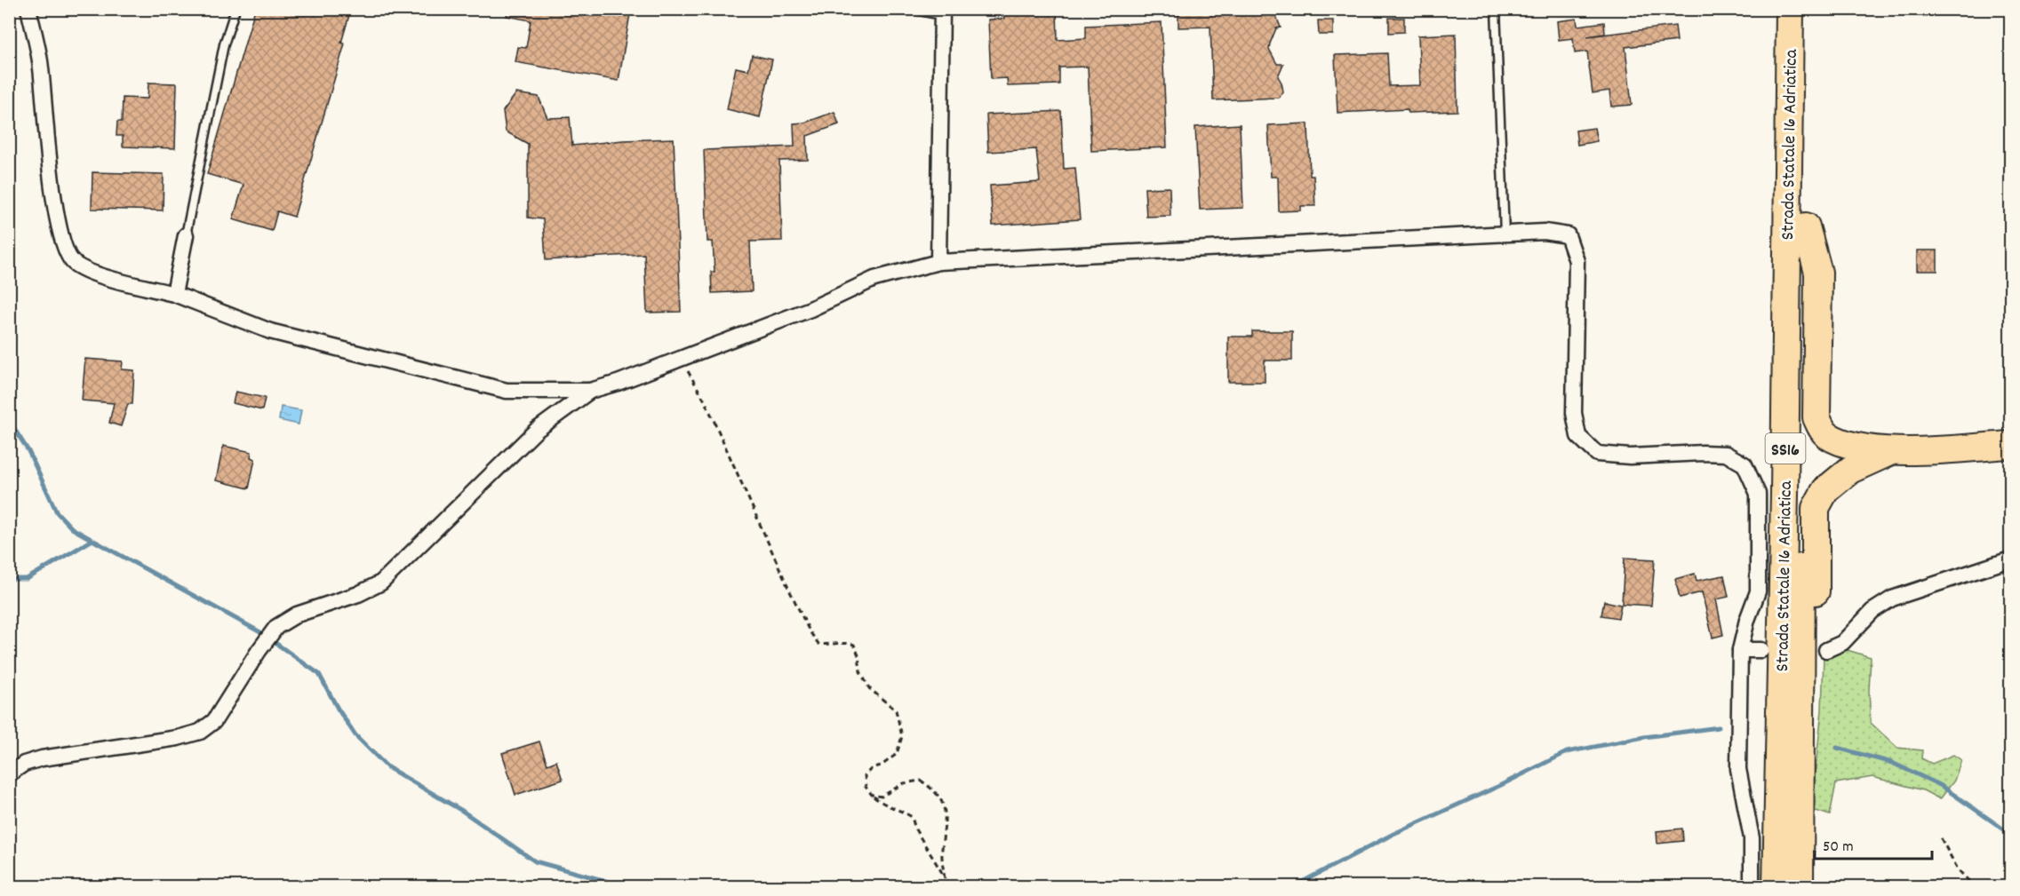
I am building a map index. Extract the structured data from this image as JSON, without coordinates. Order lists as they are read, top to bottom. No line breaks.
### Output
{"streets":{"highway":["Strada Statale 16 Adriatica","SS16"]},"scale_bar":"50 m"}
